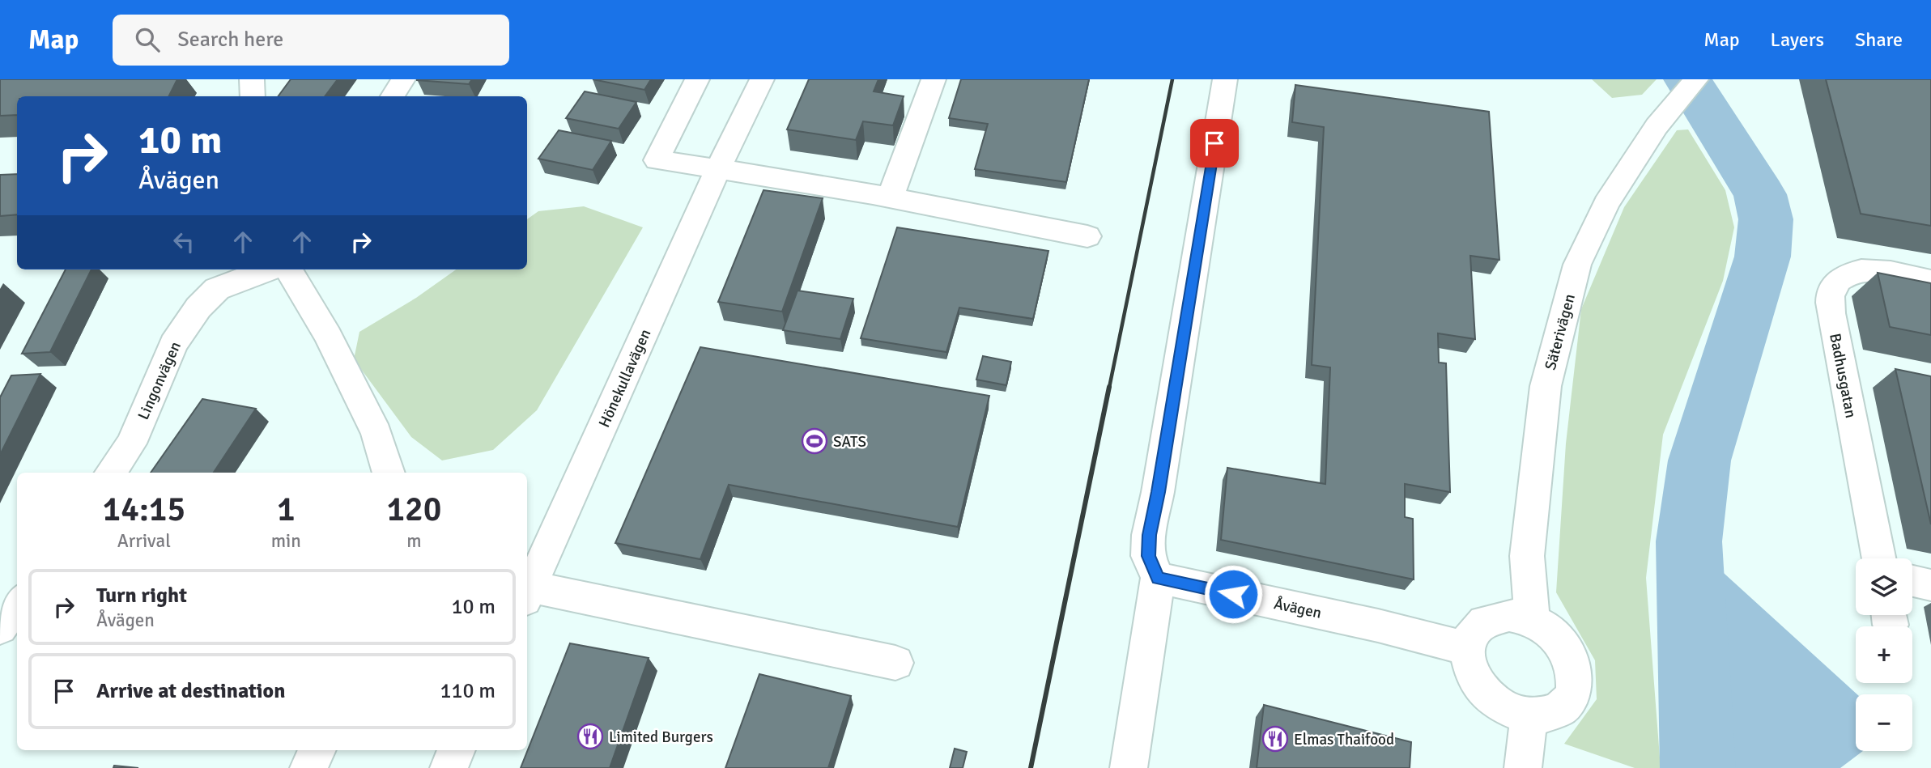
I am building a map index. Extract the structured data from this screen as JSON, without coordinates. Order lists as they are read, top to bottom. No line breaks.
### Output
{"streets":{"street":["Säterivägen","Badhusgatan","Hönekullavägen","Lingonvägen","Åvägen"]},"crossings":[["Säterivägen","Åvägen"]],"places":{"sports":["SATS"],"restaurant":["Limited Burgers","Elmas Thaifood"]},"page":{"header":"Map","search":"Search here","nav":["Map","Layers","Share"],"turn":["10 m","Åvägen"],"eta":["14:15","Arrival","1","min","120","m"],"map_buttons":["+","−"],"list":[{"name":"Turn right","note":"Åvägen","value":"10 m"},{"name":"Arrive at destination","value":"110 m"}]}}
